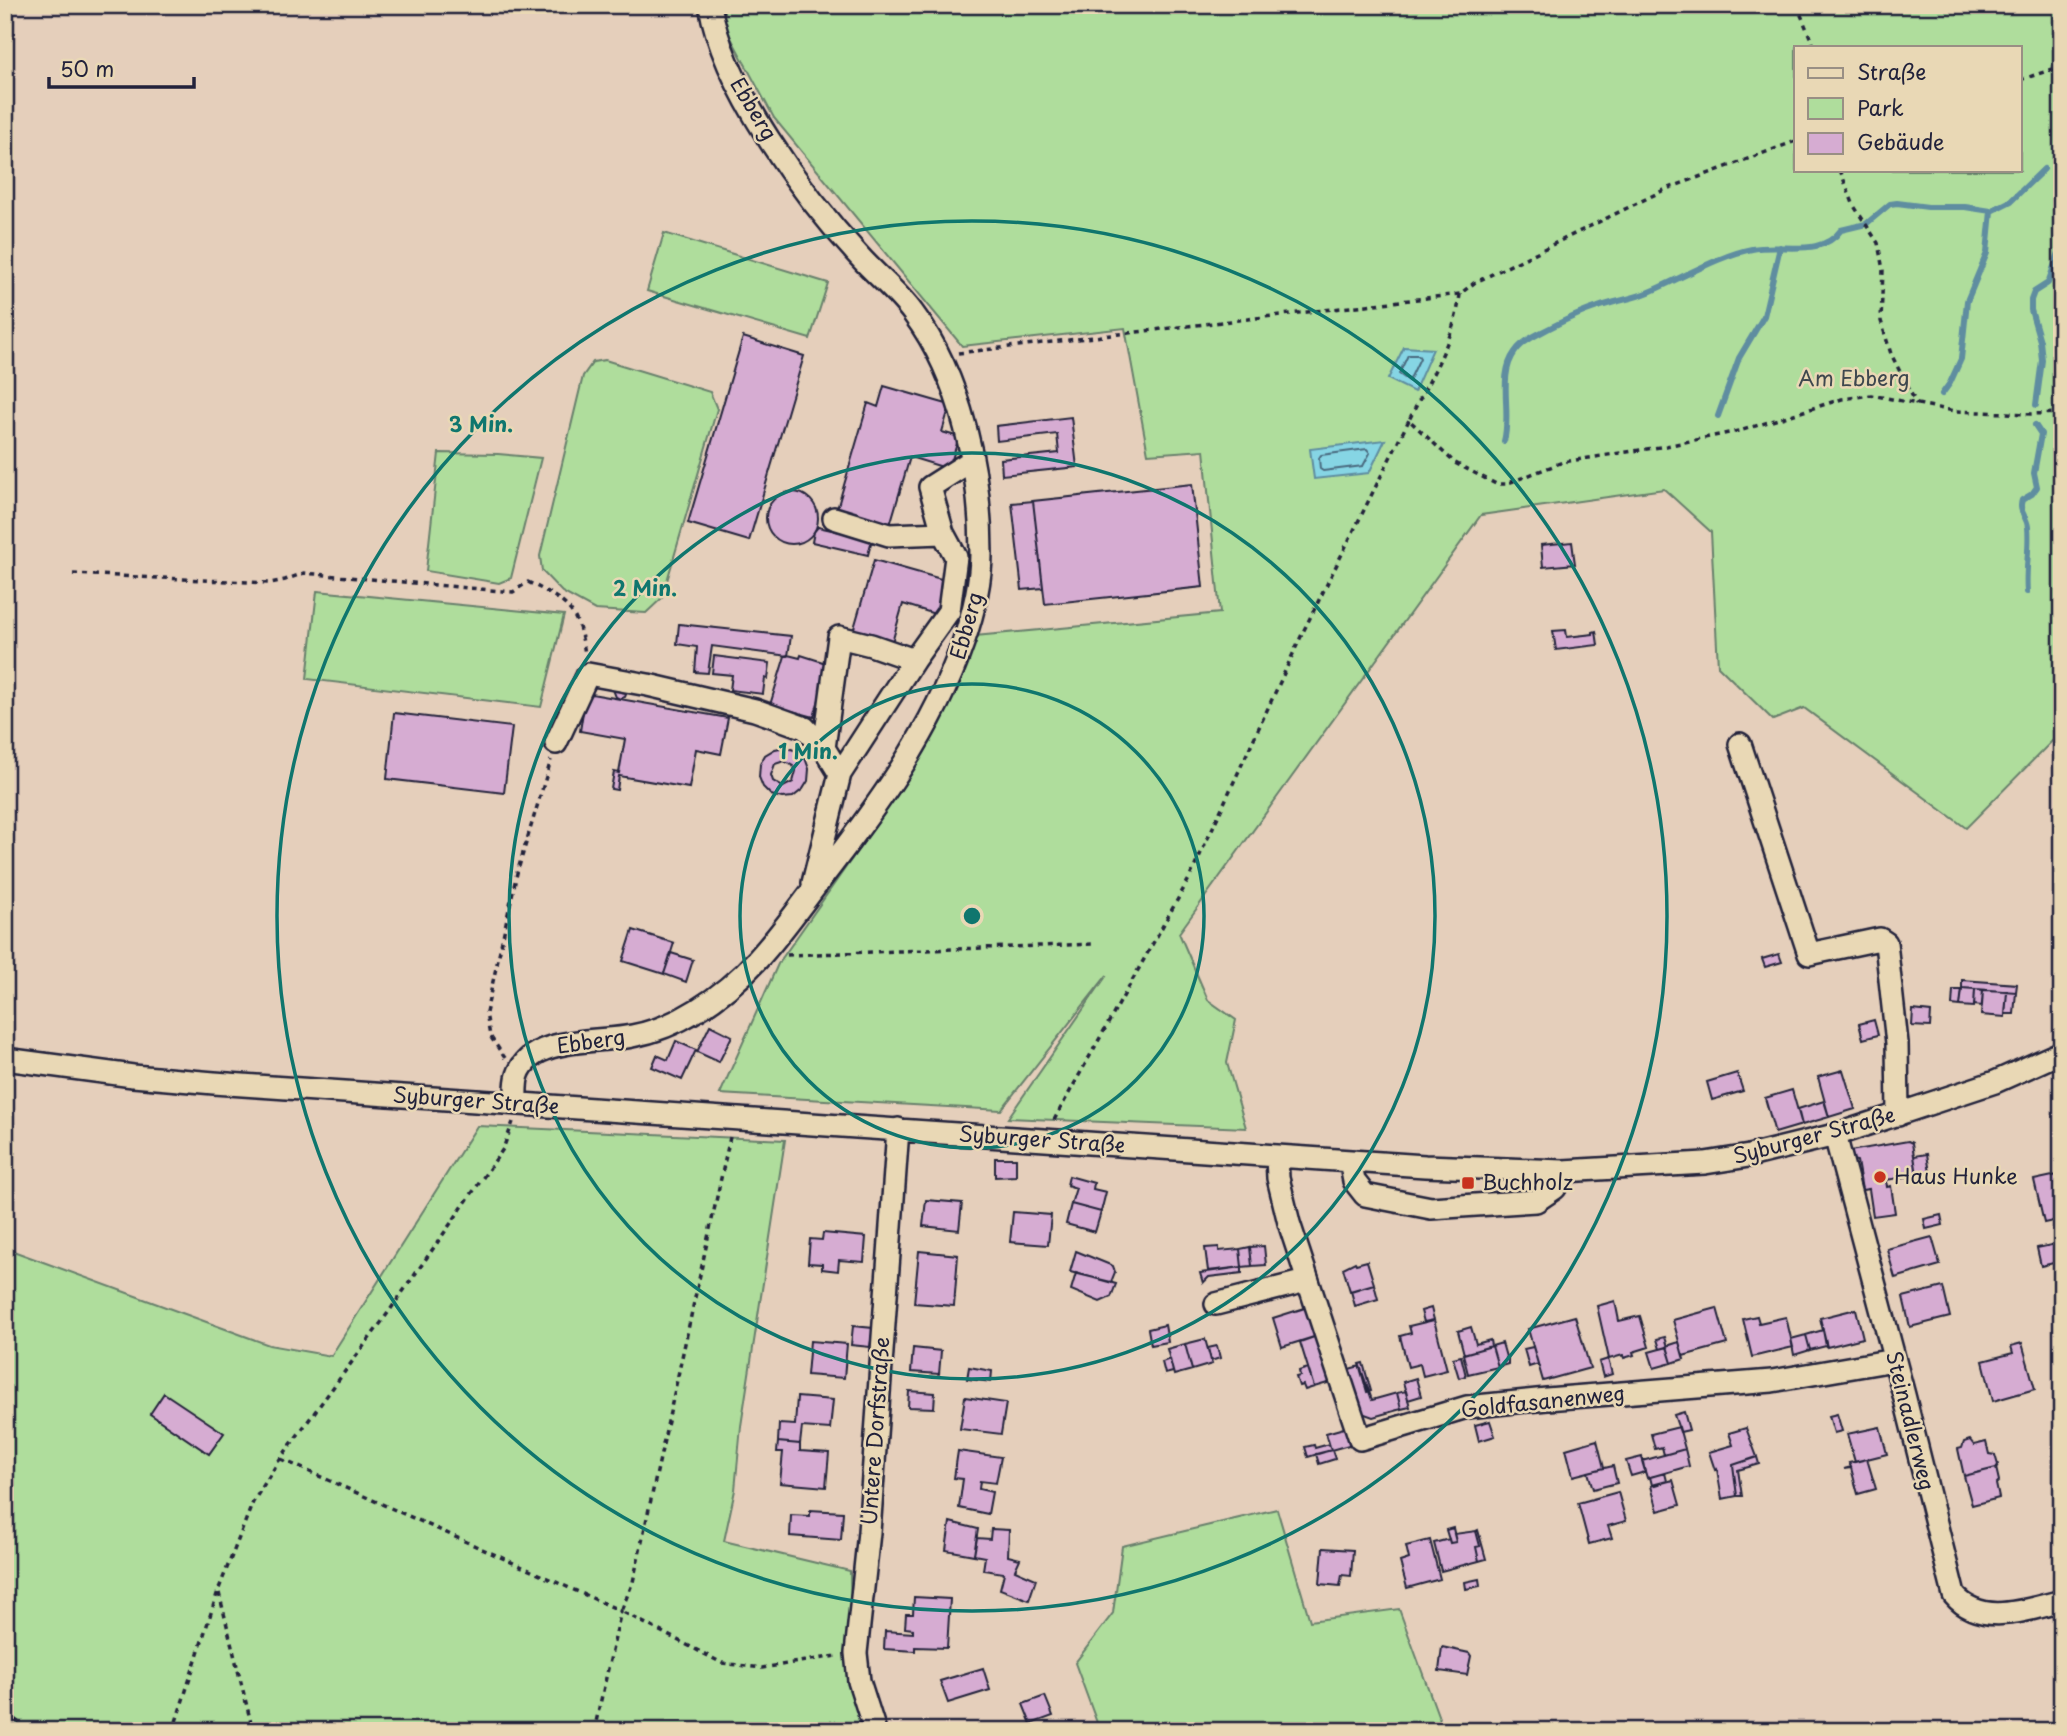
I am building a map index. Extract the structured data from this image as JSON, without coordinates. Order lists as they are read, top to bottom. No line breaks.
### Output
{"streets":{"street":["Ebberg","Syburger Straße","Goldfasanenweg","Steinadlerweg","Untere Dorfstraße"]},"crossings":[["Syburger Straße","Goldfasanenweg"],["Syburger Straße","Steinadlerweg"],["Syburger Straße","Untere Dorfstraße"],["Goldfasanenweg","Steinadlerweg"]],"parks":["Am Ebberg"],"places":{"other":["Haus Hunke"],"transit":["Buchholz"]},"legend":["Straße","Park","Gebäude"],"scale_bar":"50 m","rings":["3 Min.","2 Min.","1 Min."]}
